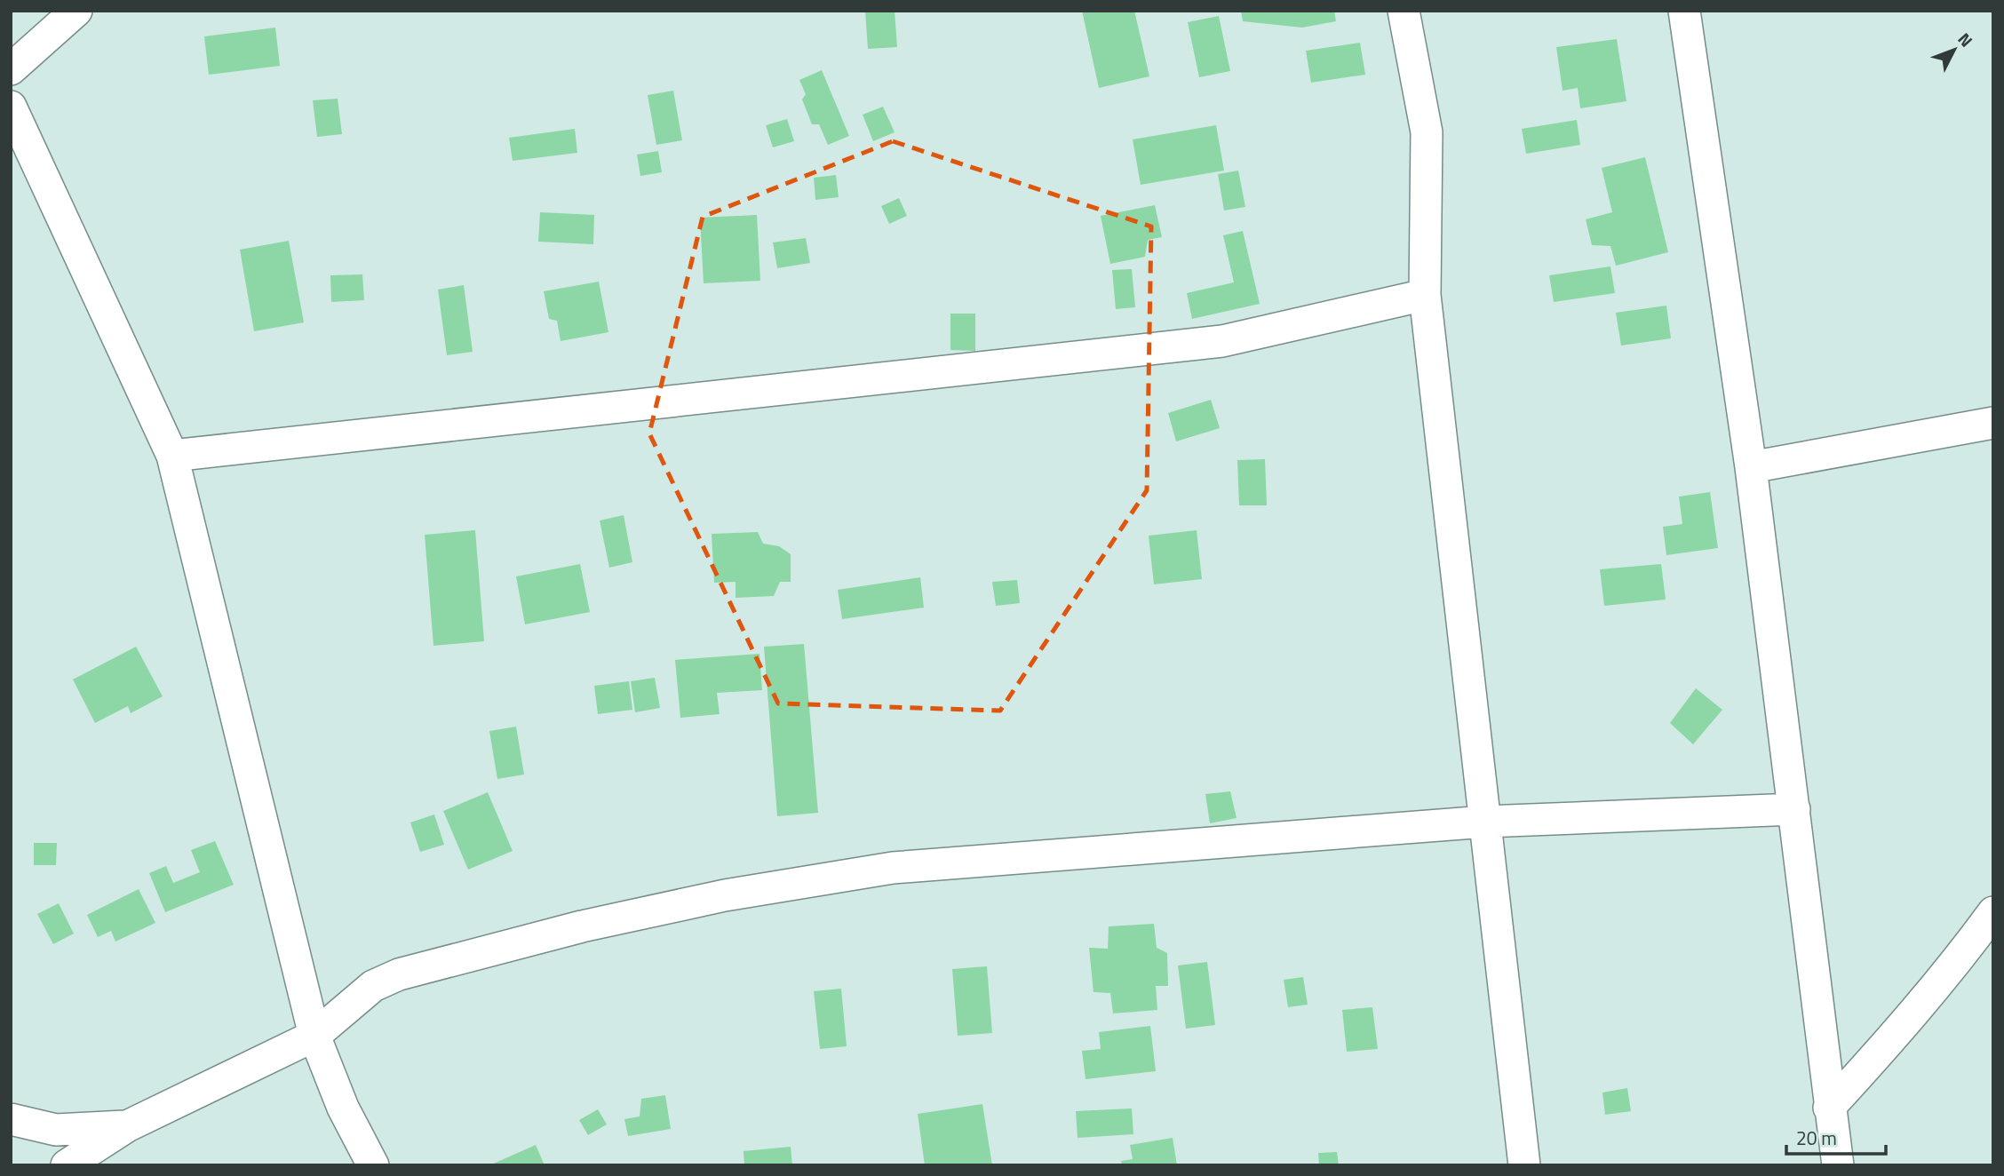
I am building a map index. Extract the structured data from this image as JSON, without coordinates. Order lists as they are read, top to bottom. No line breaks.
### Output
{"scale_bar":"20 m","north":"top right"}
